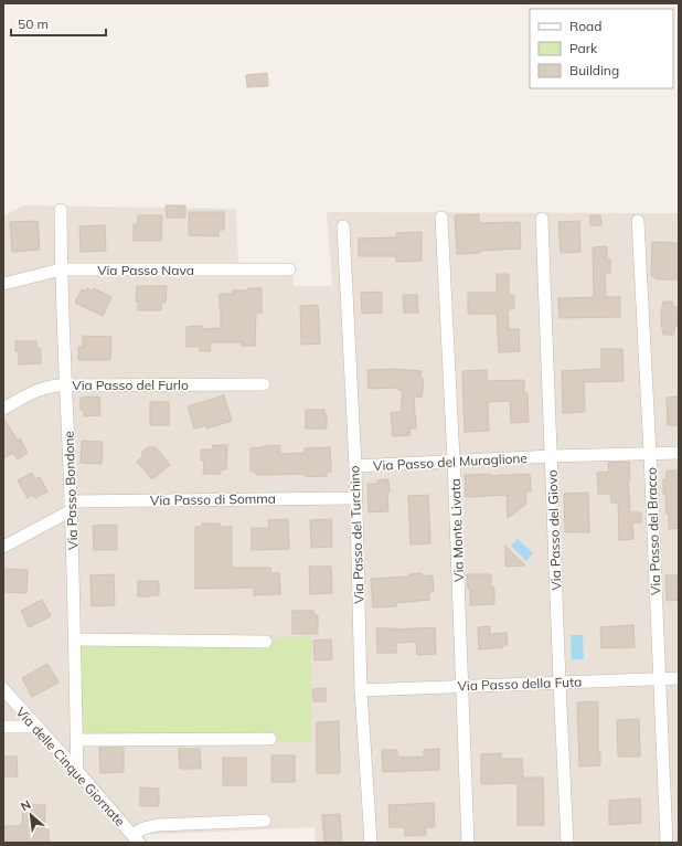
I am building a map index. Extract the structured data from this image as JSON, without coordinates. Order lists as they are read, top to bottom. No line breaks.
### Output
{"streets":{"street":["Via Passo Nava","Via Passo del Furlo","Via Passo del Muraglione","Via Passo Bondone","Via Passo di Somma","Via Monte Livata","Via Passo del Giovo","Via Passo del Bracco","Via Passo del Turchino","Via Passo della Futa","Via delle Cinque Giornate"]},"crossings":[["Via Passo Nava","Via Passo Bondone"],["Via Passo del Furlo","Via Passo Bondone"],["Via Passo del Muraglione","Via Monte Livata"],["Via Passo del Muraglione","Via Passo del Giovo"],["Via Passo del Muraglione","Via Passo del Bracco"],["Via Passo del Muraglione","Via Passo del Turchino"],["Via Passo Bondone","Via Passo di Somma"],["Via Passo Bondone","Via delle Cinque Giornate"],["Via Passo di Somma","Via Passo del Turchino"],["Via Monte Livata","Via Passo della Futa"],["Via Passo del Giovo","Via Passo della Futa"],["Via Passo del Bracco","Via Passo della Futa"],["Via Passo del Turchino","Via Passo della Futa"]],"legend":["Road","Park","Building"],"scale_bar":"50 m","north":"top left"}
